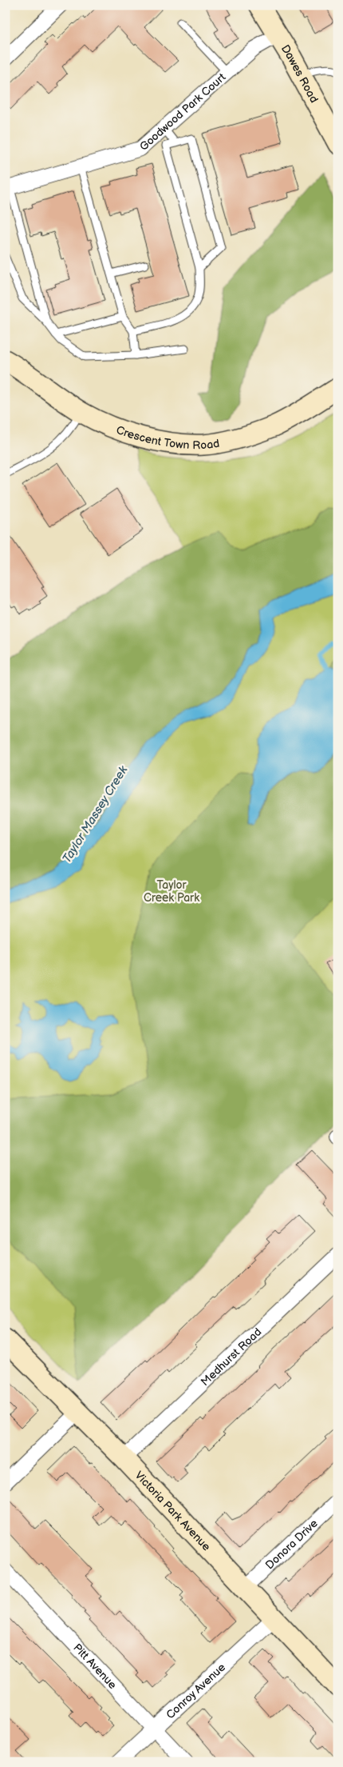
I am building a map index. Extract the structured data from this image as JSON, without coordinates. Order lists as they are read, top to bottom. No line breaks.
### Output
{"streets":{"street":["Dawes Road","Goodwood Park Court","Crescent Town Road","Medhurst Road","Victoria Park Avenue","Donora Drive","Pitt Avenue","Conroy Avenue"]},"crossings":[["Dawes Road","Goodwood Park Court"],["Medhurst Road","Victoria Park Avenue"],["Victoria Park Avenue","Donora Drive"],["Victoria Park Avenue","Conroy Avenue"],["Pitt Avenue","Conroy Avenue"]],"water":["Taylor Massey Creek"],"parks":["Taylor Creek Park"]}
